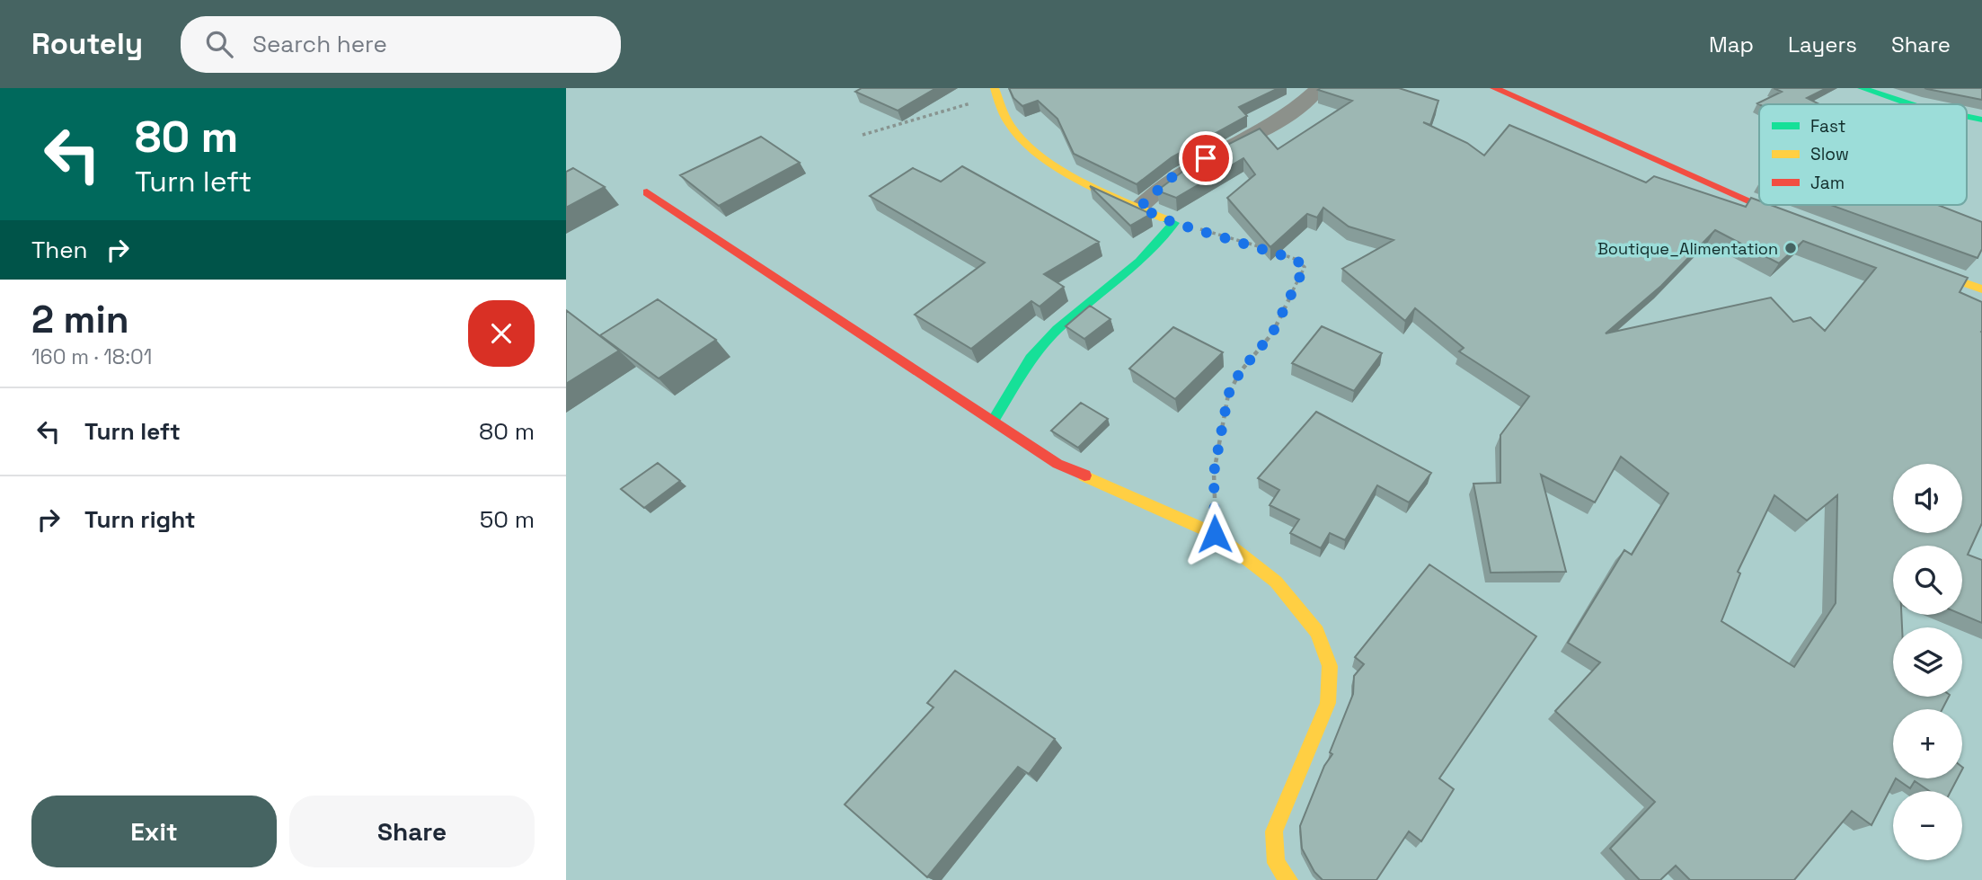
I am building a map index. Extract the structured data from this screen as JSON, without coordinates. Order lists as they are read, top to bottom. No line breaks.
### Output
{"places":["Boutique_Alimentation"],"legend":["Fast","Slow","Jam"],"page":{"header":"Routely","search":"Search here","nav":["Map","Layers","Share"],"turn":["80 m","Turn left"],"then":"Then","heading":["2 min","160 m · 18:01"],"list":[{"name":"Turn left","value":"80 m"},{"name":"Turn right","value":"50 m"}],"map_buttons":["+","−"],"buttons":["Exit","Share"]}}
